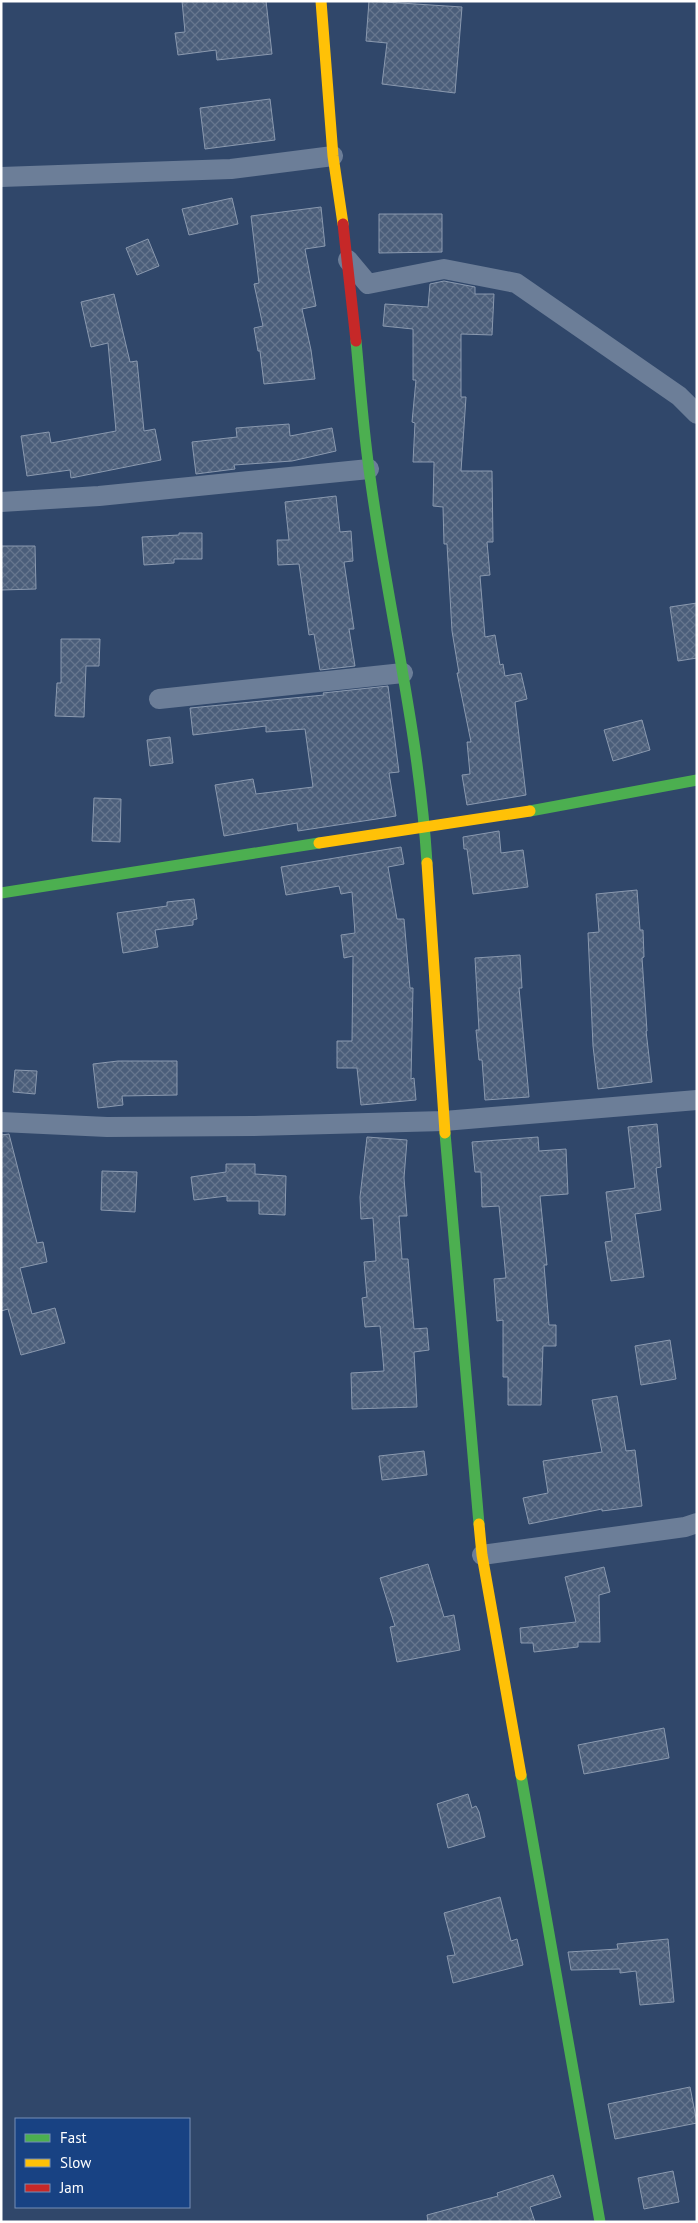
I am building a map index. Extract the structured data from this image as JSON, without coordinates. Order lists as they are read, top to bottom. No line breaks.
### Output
{"legend":["Fast","Slow","Jam"]}
